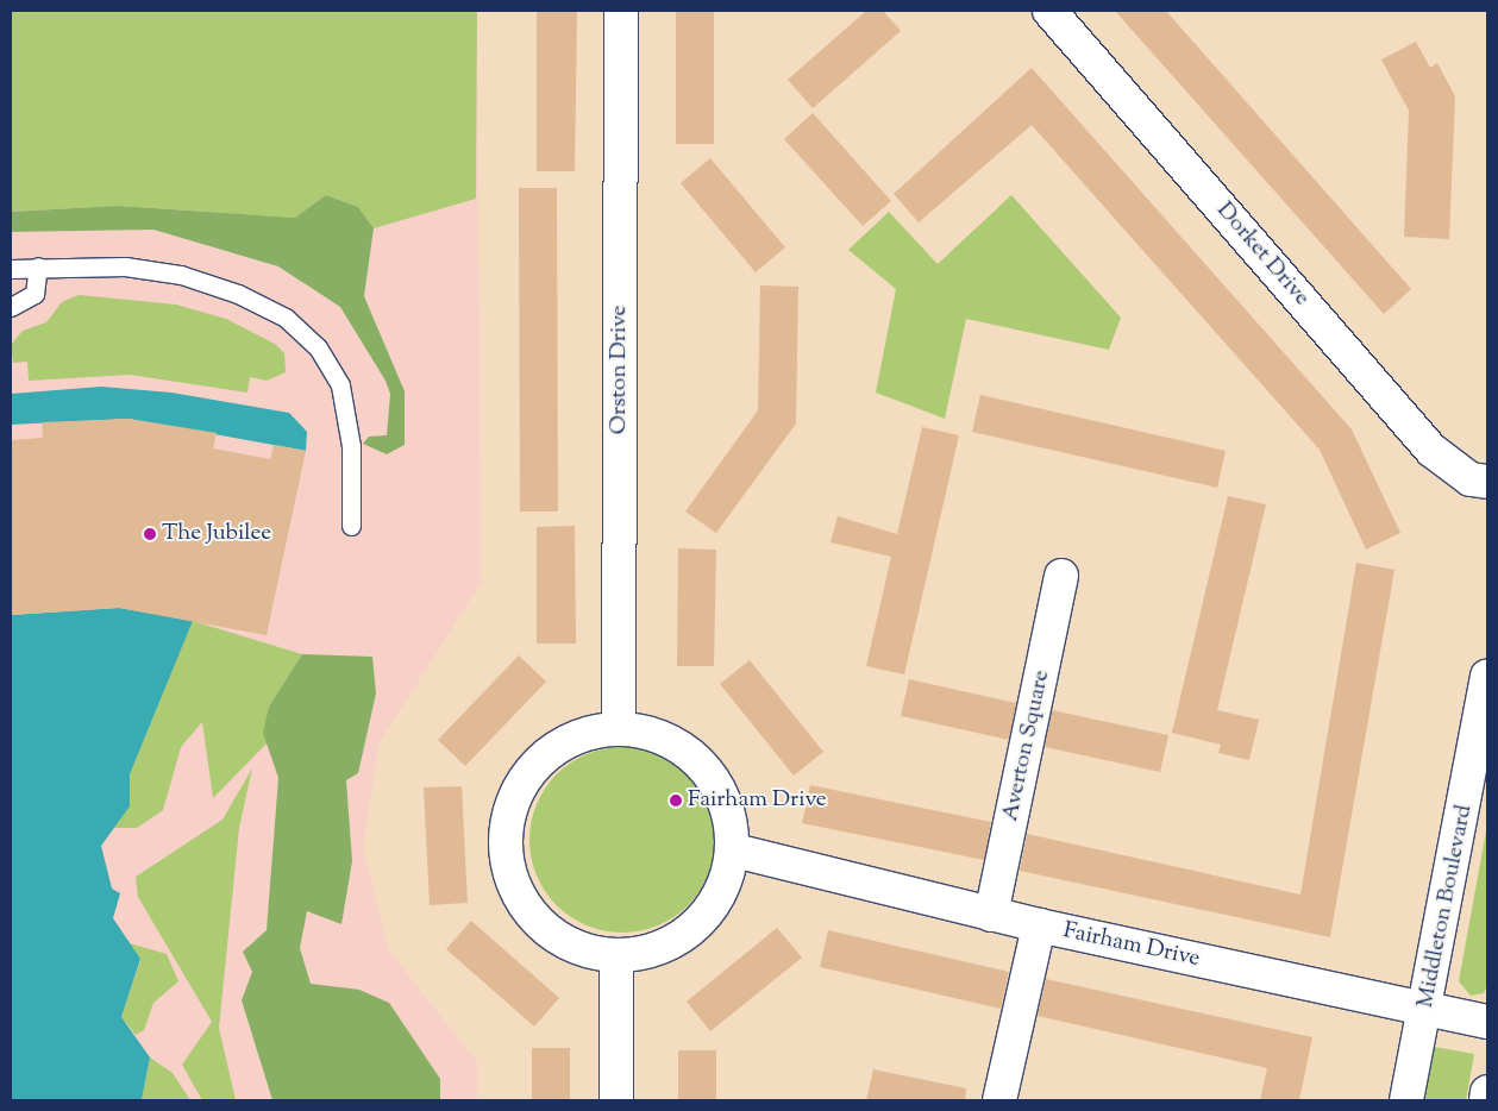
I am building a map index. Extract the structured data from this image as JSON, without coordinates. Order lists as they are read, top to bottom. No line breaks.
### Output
{"streets":{"main road":["Dorket Drive","Orston Drive","Averton Square","Middleton Boulevard","Fairham Drive"]},"crossings":[["Averton Square","Fairham Drive"],["Middleton Boulevard","Fairham Drive"]],"places":["The Jubilee","Fairham Drive"]}
